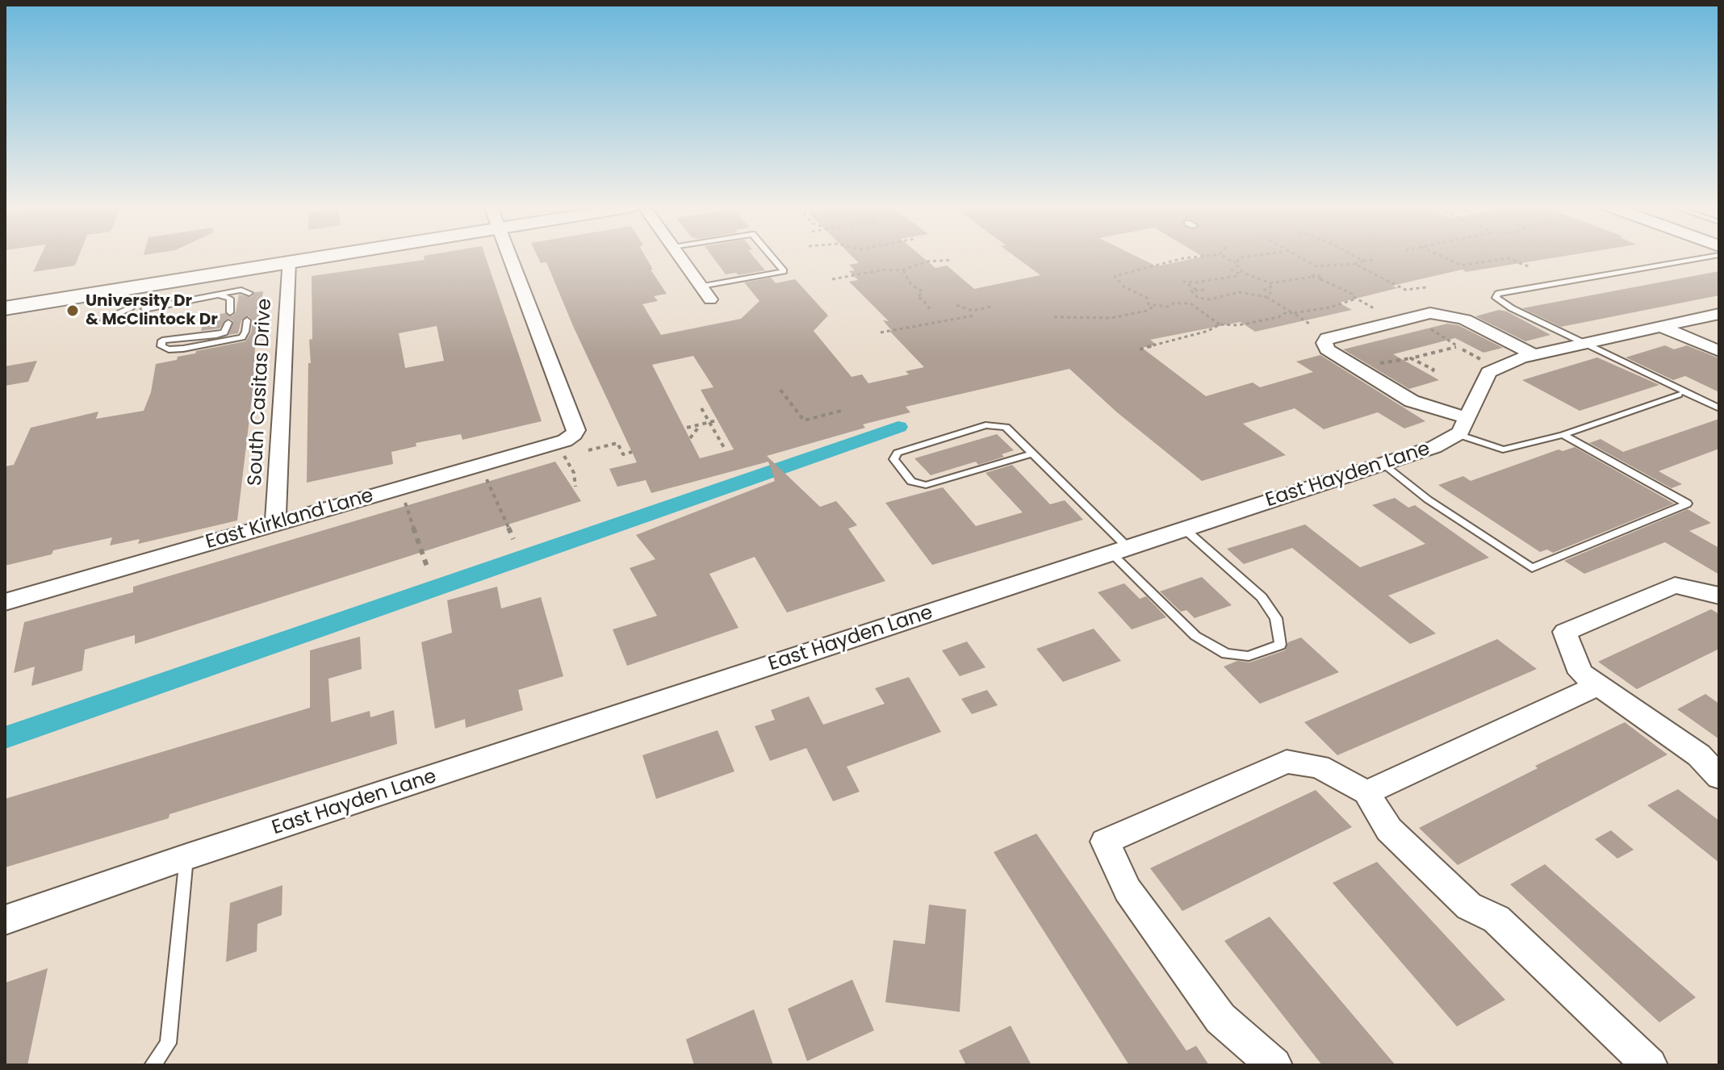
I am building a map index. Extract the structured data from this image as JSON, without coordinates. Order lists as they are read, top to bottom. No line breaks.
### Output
{"streets":{"street":["South Casitas Drive","East Hayden Lane","East Kirkland Lane"]},"crossings":[["South Casitas Drive","East Kirkland Lane"]],"places":["University Dr & McClintock Dr"]}
